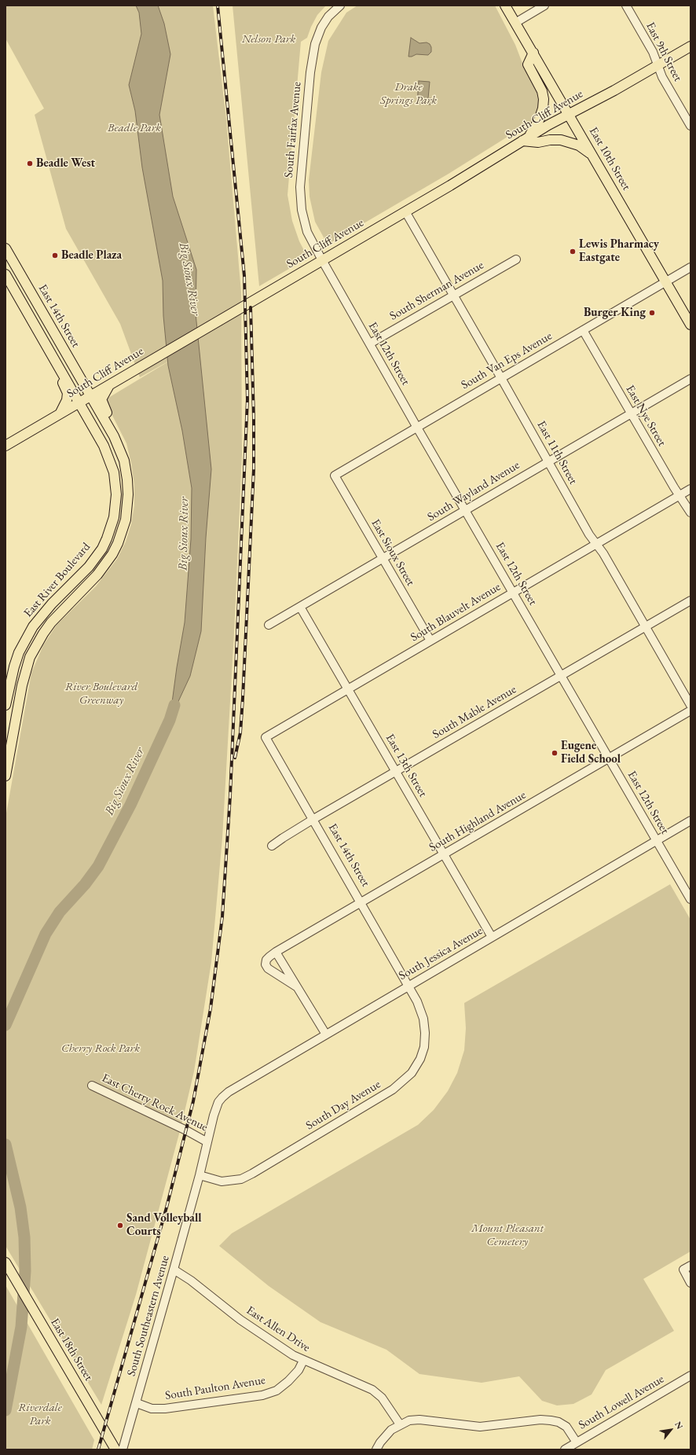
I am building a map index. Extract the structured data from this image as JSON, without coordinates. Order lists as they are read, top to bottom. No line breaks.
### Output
{"streets":{"main road":["South Cliff Avenue","East 10th Street","East 14th Street","East River Boulevard","East 18th Street"],"street":["East 9th Street","South Fairfax Avenue","South Sherman Avenue","East 12th Street","South Van Eps Avenue","East Nye Street","East 11th Street","South Wayland Avenue","East Sioux Street","South Blauvelt Avenue","South Mable Avenue","East 13th Street","South Highland Avenue","South Jessica Avenue","East Cherry Rock Avenue","South Day Avenue","South Southeastern Avenue","East Allen Drive","South Paulton Avenue","South Lowell Avenue"]},"crossings":[["East 9th Street","South Cliff Avenue"],["South Cliff Avenue","South Fairfax Avenue"],["South Cliff Avenue","East 10th Street"],["South Cliff Avenue","East 14th Street"],["South Cliff Avenue","East 12th Street"],["South Cliff Avenue","East 11th Street"],["South Cliff Avenue","East River Boulevard"],["South Fairfax Avenue","East 12th Street"],["East 10th Street","South Van Eps Avenue"],["South Sherman Avenue","East 12th Street"],["South Sherman Avenue","East 11th Street"],["East 14th Street","East River Boulevard"],["East 14th Street","South Blauvelt Avenue"],["East 14th Street","South Mable Avenue"],["East 14th Street","South Highland Avenue"],["East 14th Street","South Jessica Avenue"],["East 14th Street","South Day Avenue"],["East 12th Street","South Van Eps Avenue"],["East 12th Street","South Wayland Avenue"],["East 12th Street","South Blauvelt Avenue"],["East 12th Street","South Mable Avenue"],["East 12th Street","South Highland Avenue"],["East 12th Street","South Jessica Avenue"],["South Van Eps Avenue","East Nye Street"],["South Van Eps Avenue","East 11th Street"],["South Van Eps Avenue","East Sioux Street"],["East Nye Street","South Wayland Avenue"],["East Nye Street","South Blauvelt Avenue"],["East 11th Street","South Wayland Avenue"],["East 11th Street","South Blauvelt Avenue"],["East 11th Street","South Mable Avenue"],["South Wayland Avenue","East Sioux Street"],["South Wayland Avenue","East 13th Street"],["East Sioux Street","South Blauvelt Avenue"],["South Blauvelt Avenue","East 13th Street"],["South Mable Avenue","East 13th Street"],["East 13th Street","South Highland Avenue"],["East 13th Street","South Jessica Avenue"],["South Jessica Avenue","South Day Avenue"],["South Jessica Avenue","South Southeastern Avenue"],["East Cherry Rock Avenue","South Southeastern Avenue"],["South Day Avenue","South Southeastern Avenue"],["South Southeastern Avenue","East Allen Drive"],["South Southeastern Avenue","South Paulton Avenue"],["East Allen Drive","South Paulton Avenue"]],"water":["Big Sioux River"],"parks":["Nelson Park","Drake Springs Park","Beadle Park","River Boulevard Greenway","Cherry Rock Park","Mount Pleasant Cemetery","Riverdale Park"],"places":["Beadle West","Lewis Pharmacy Eastgate","Beadle Plaza","Burger King","Eugene Field School","Sand Volleyball Courts"],"north":"top right"}
